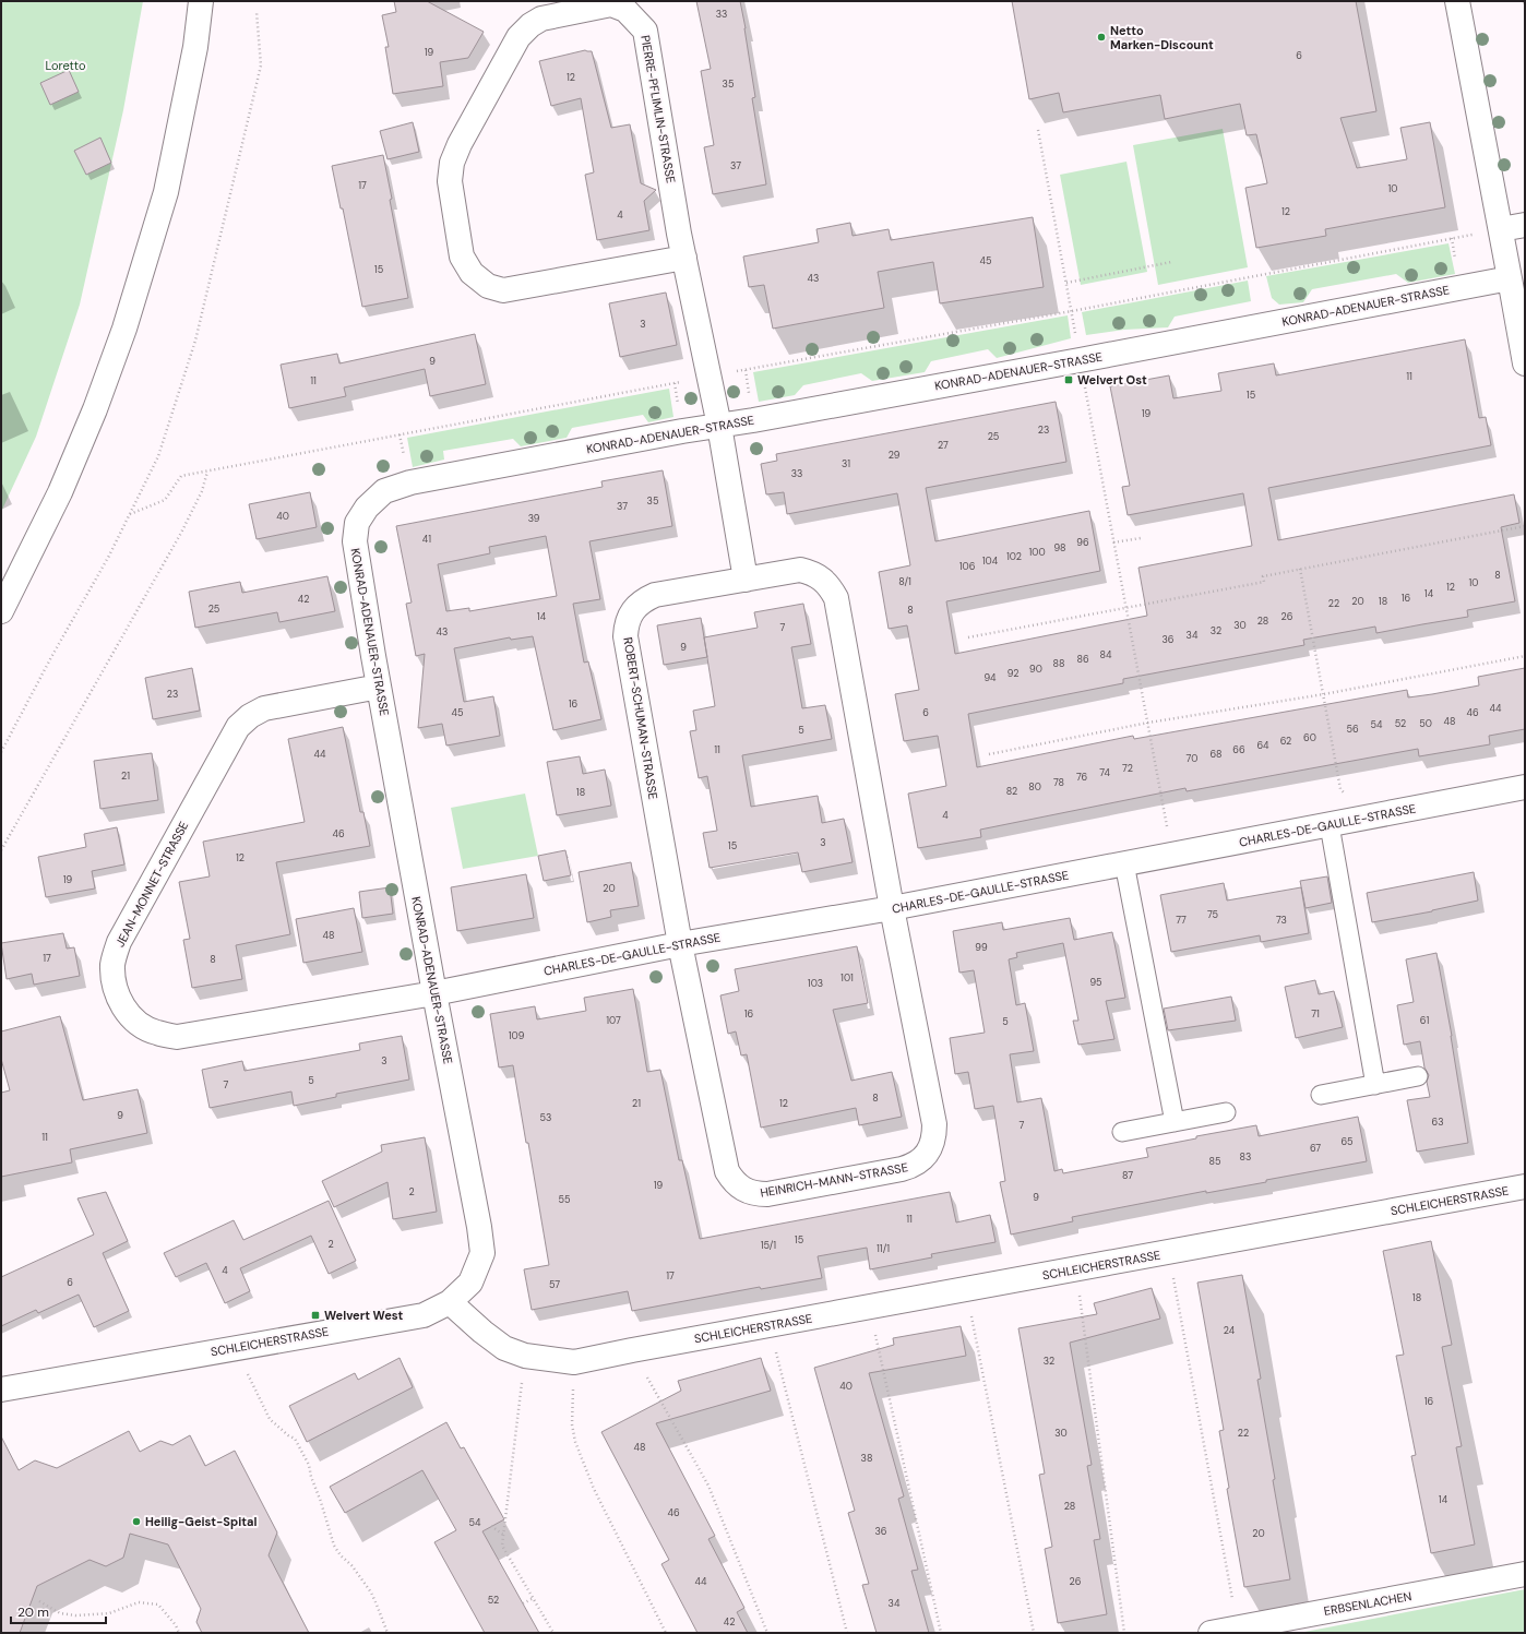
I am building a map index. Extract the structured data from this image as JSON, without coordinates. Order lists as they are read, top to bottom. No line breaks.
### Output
{"streets":{"street":["PIERRE-PFLIMLIN-STRASSE","KONRAD-ADENAUER-STRASSE","ROBERT-SCHUMAN-STRASSE","CHARLES-DE-GAULLE-STRASSE","JEAN-MONNET-STRASSE","HEINRICH-MANN-STRASSE","SCHLEICHERSTRASSE","ERBSENLACHEN"]},"crossings":[["PIERRE-PFLIMLIN-STRASSE","KONRAD-ADENAUER-STRASSE"],["KONRAD-ADENAUER-STRASSE","CHARLES-DE-GAULLE-STRASSE"],["KONRAD-ADENAUER-STRASSE","JEAN-MONNET-STRASSE"],["KONRAD-ADENAUER-STRASSE","SCHLEICHERSTRASSE"],["ROBERT-SCHUMAN-STRASSE","CHARLES-DE-GAULLE-STRASSE"],["ROBERT-SCHUMAN-STRASSE","HEINRICH-MANN-STRASSE"],["CHARLES-DE-GAULLE-STRASSE","JEAN-MONNET-STRASSE"],["CHARLES-DE-GAULLE-STRASSE","HEINRICH-MANN-STRASSE"]],"parks":["Loretto"],"places":{"other":["Netto Marken-Discount","Heilig-Geist-Spital"],"transit":["Welvert Ost","Welvert West"]},"house_numbers":["33","19","6","12","35","37","17","10","12","4","45","15","43","3","9","11","11","15","19","23","25","27","29","31","33","35","37","40","39","41","96","98","100","102","104","106","8","8/1","10","12","14","16","42","20","18","22","25","8","14","26","28","30","7","32","43","34","36","9","84","86","88","90","92","94","23","16","44","45","6","46","48","52","50","54","56","5","60","62","64","11","66","44","68","70","72","74","21","76","78","80","82","18","4","46","3","15","12","19","20","75","77","73","48","99","17","8","101","95","103","16","71","107","61","5","109","3","5","7","8","21","12","9","53","63","7","11","65","67","83","85","87","19","2","9","55","11","15","2","15/1","11/1","4","17","6","57","18","24","32","40","16","30","22","48","38","14","28","46","54","36","20","44","26","52","34","42"],"scale_bar":"20 m"}
